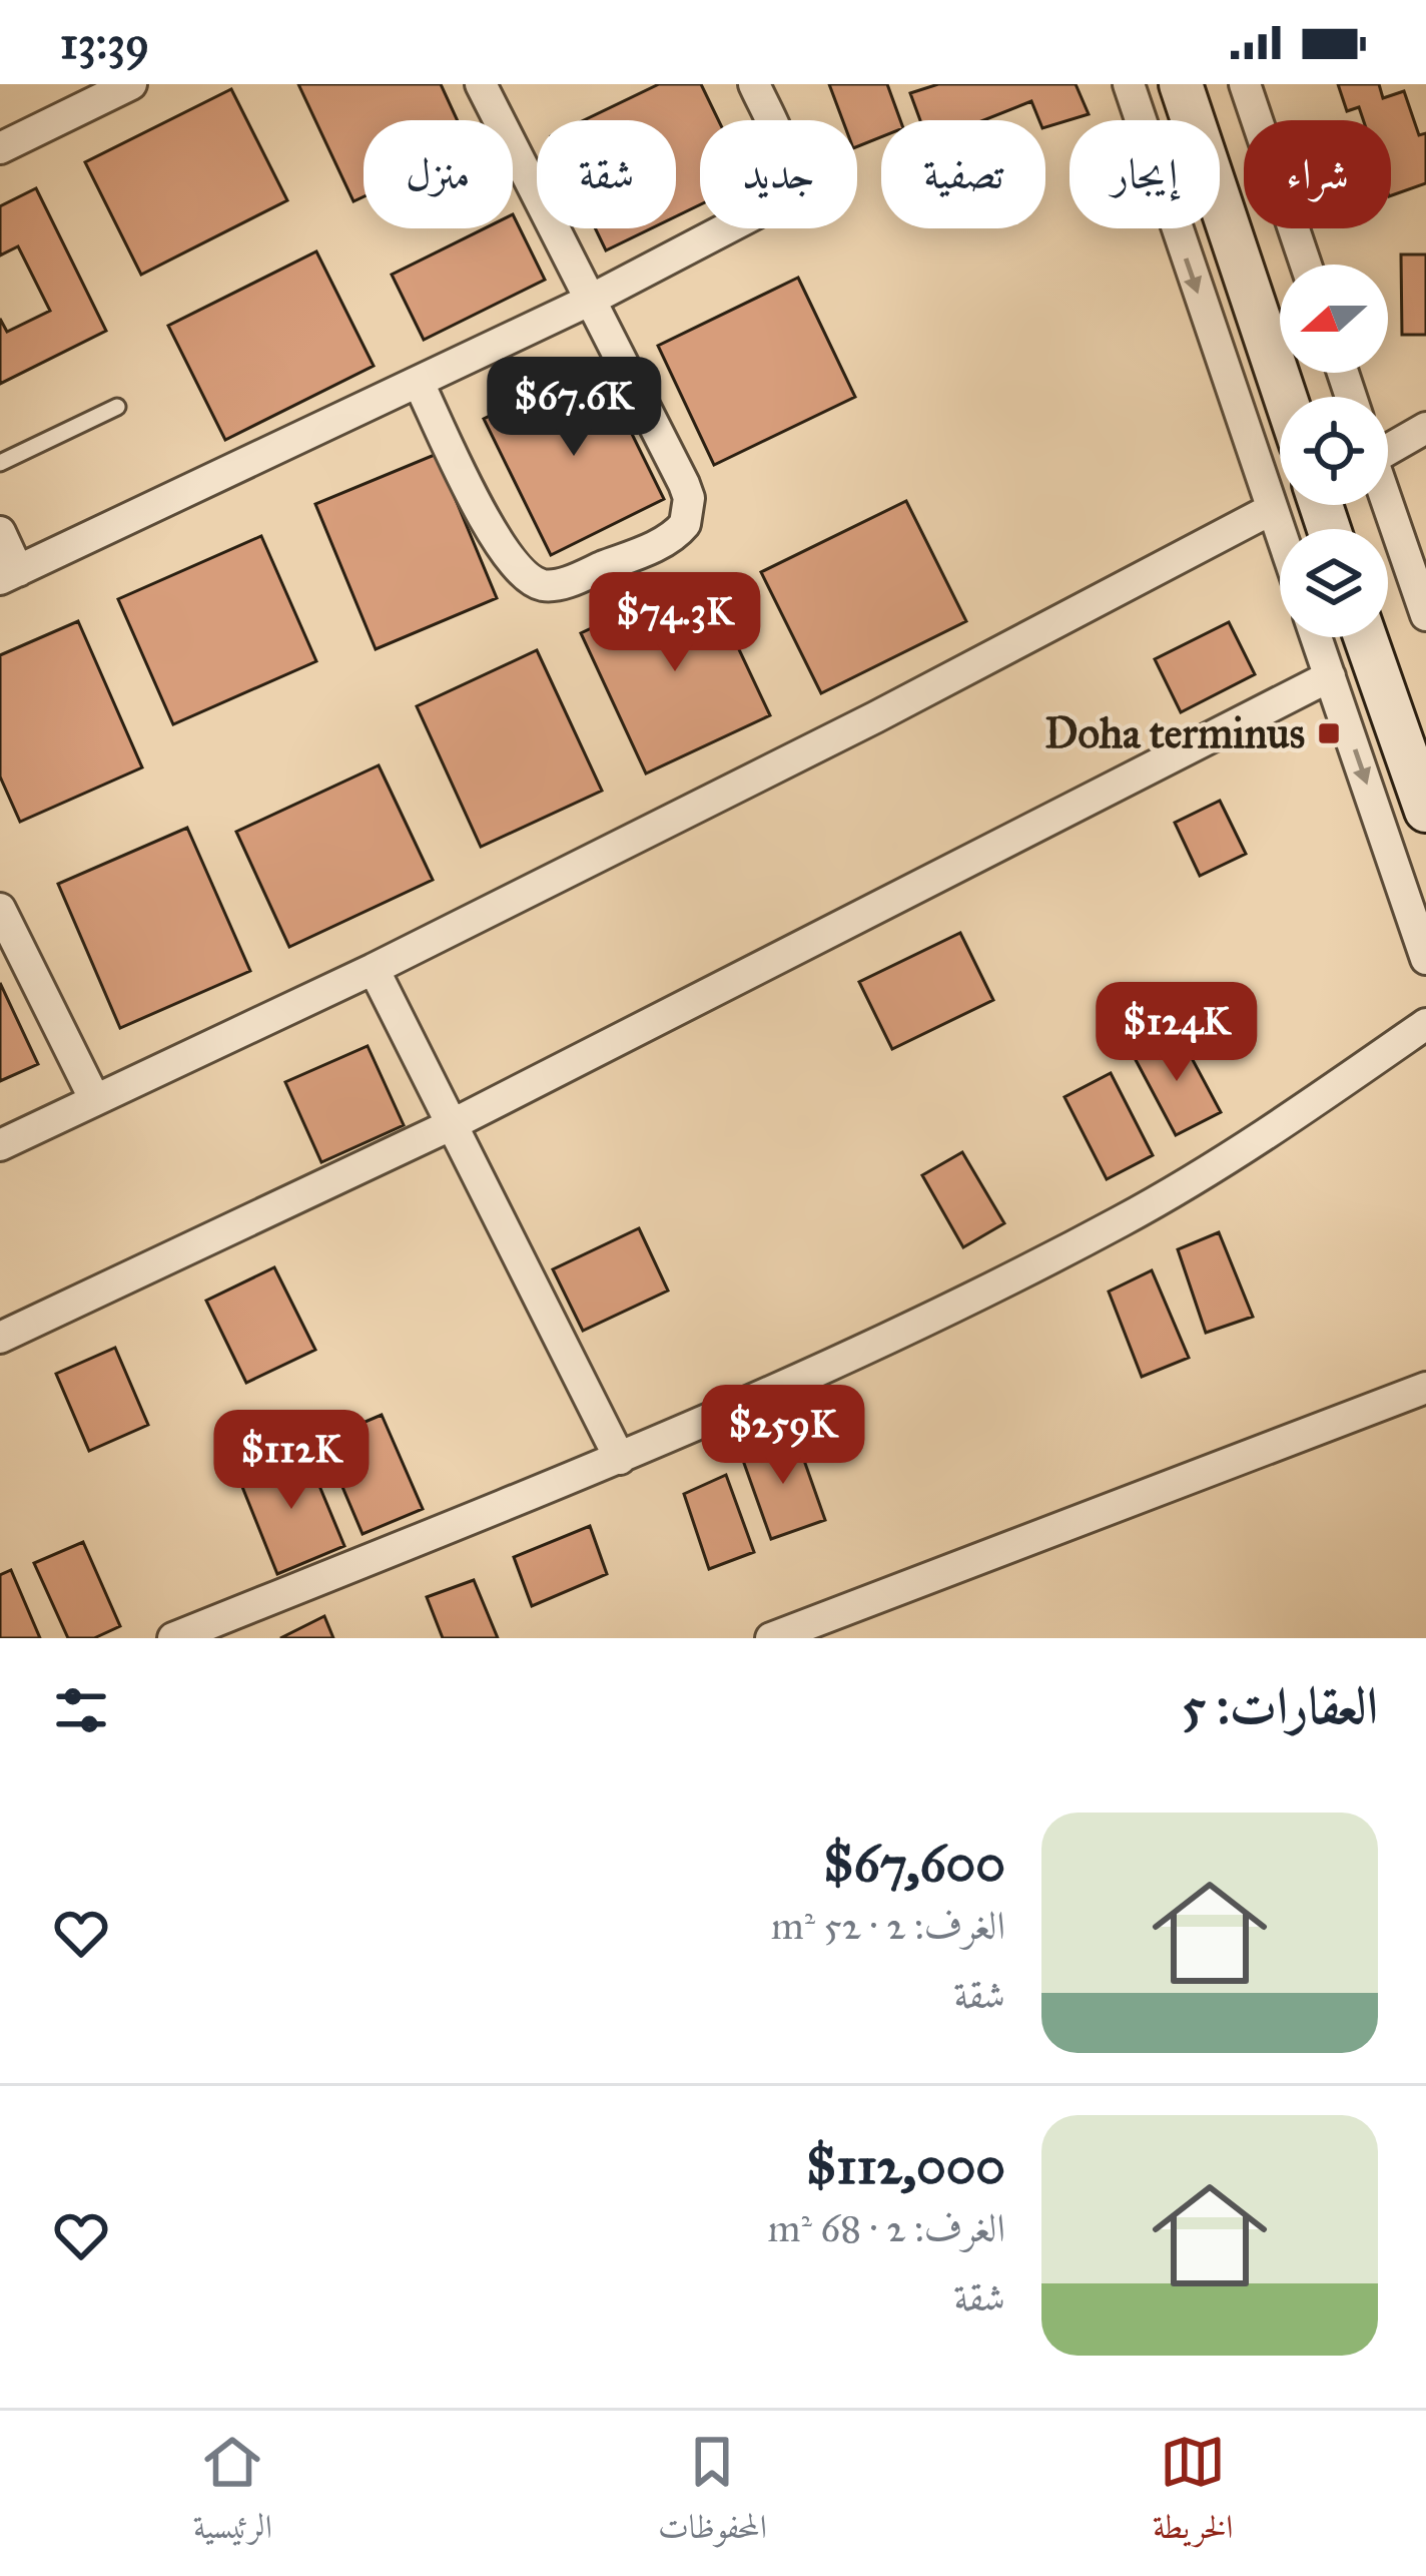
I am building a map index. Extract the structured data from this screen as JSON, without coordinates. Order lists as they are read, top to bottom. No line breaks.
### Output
{"places":{"transit":["Doha terminus"]},"north":"left","page":{"status":"13:39","chip":["شراء","إيجار","تصفية","جديد","شقة","منزل"],"price":["$67.6K","$74.3K","$124K","$259K","$112K"],"heading":"العقارات: 5","list":[{"name":"$67,600","note":"الغرف: 2 · 52 m² · شقة"},{"name":"$112,000","note":"الغرف: 2 · 68 m² · شقة"}],"tabs":["الخريطة","المحفوظات","الرئيسية"]}}
